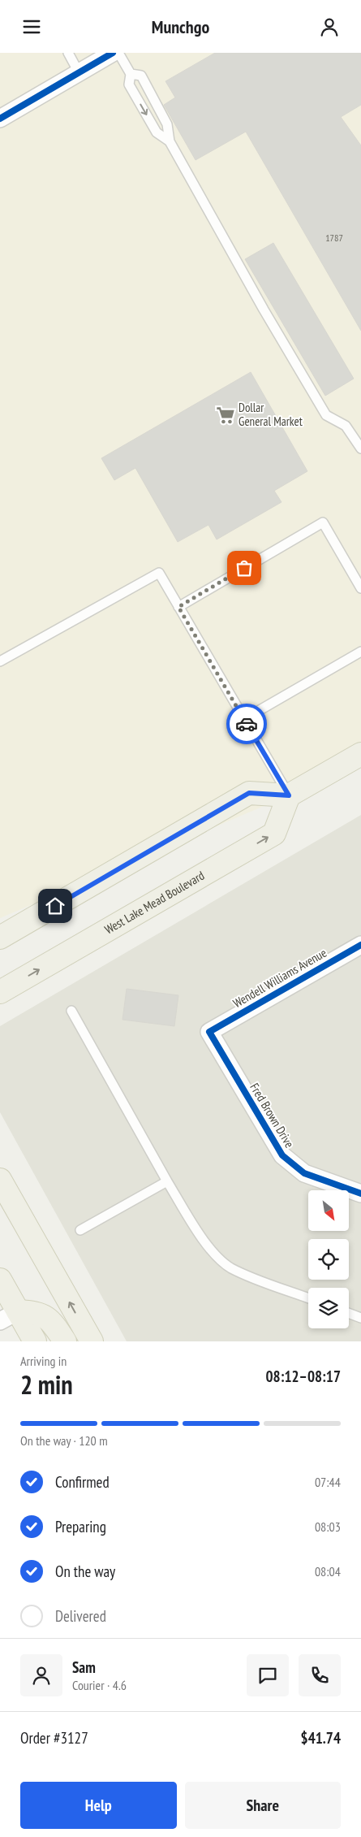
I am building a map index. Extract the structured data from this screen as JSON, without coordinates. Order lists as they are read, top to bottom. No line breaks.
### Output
{"streets":{"main road":["West Lake Mead Boulevard"],"street":["Wendell Williams Avenue","Fred Brown Drive"]},"crossings":[["Wendell Williams Avenue","Fred Brown Drive"]],"places":{"supermarket":["Dollar General Market"]},"house_numbers":["1787"],"north":"bottom right","page":{"header":"Munchgo","heading":["2 min","Arriving in","08:12–08:17"],"panel":["Sam","Courier · 4.6","Order #3127","$41.74"],"bar":"On the way · 120 m","list":[["Confirmed","07:44"],["Preparing","08:03"],["On the way","08:04"],"Delivered"],"buttons":["Help","Share"]}}
